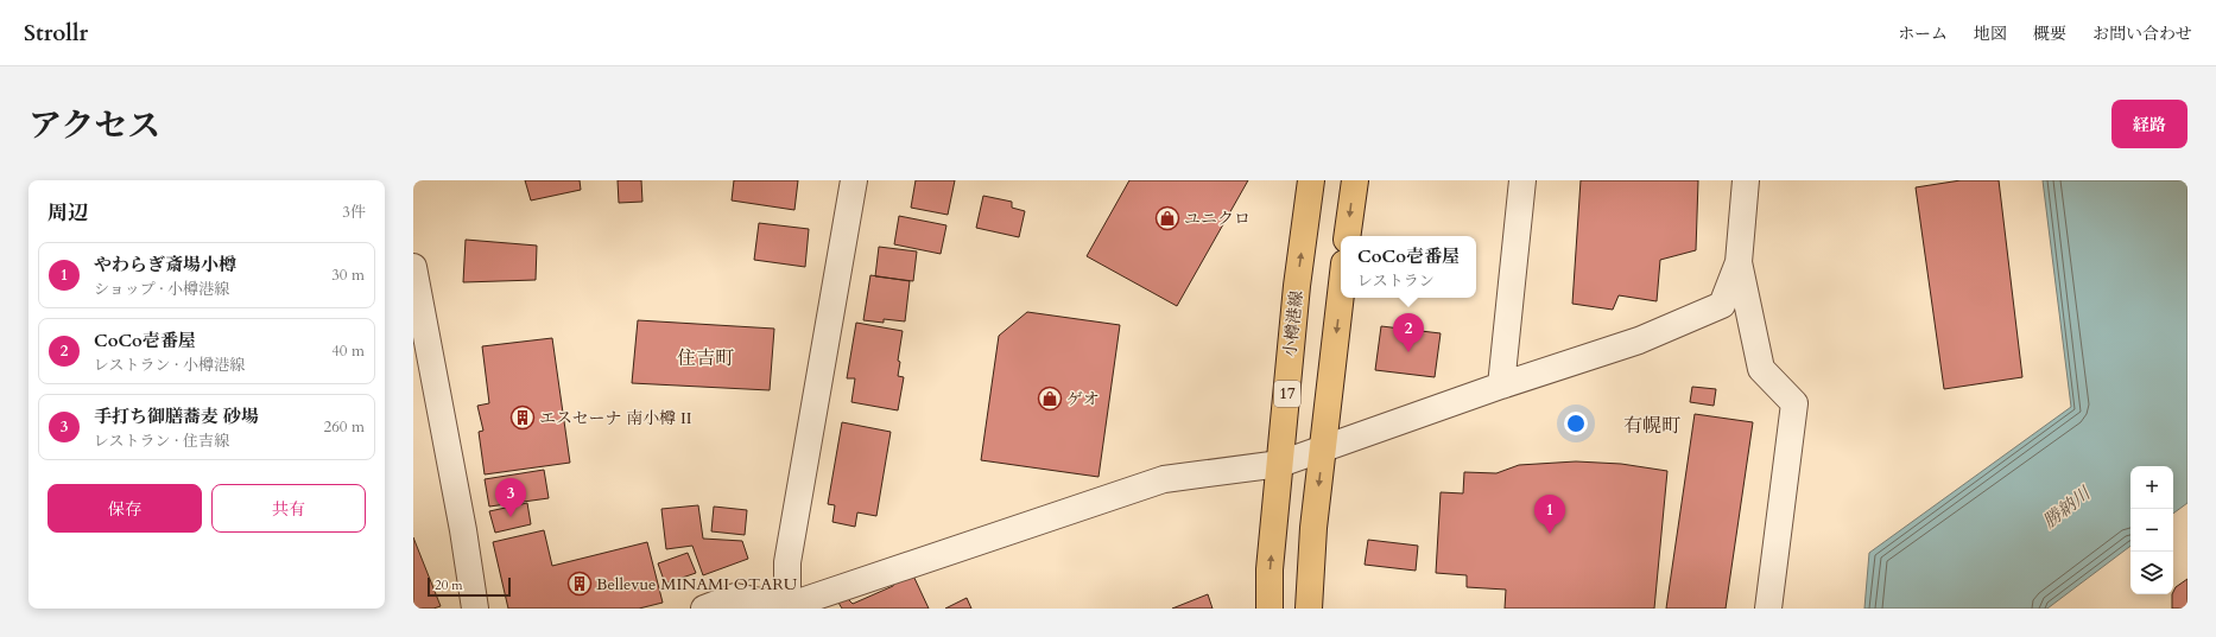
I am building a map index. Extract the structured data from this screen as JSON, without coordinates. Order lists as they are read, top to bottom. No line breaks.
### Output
{"streets":{"main road":["小樽港線","17"]},"districts":["住吉町","有幌町"],"water":["勝納川"],"places":{"shop":["ユニクロ","ゲオ"],"building":["エスセーナ 南小樽 II","Bellevue MINAMI OTARU"]},"scale_bar":"20 m","page":{"header":"Strollr","nav":["ホーム","地図","概要","お問い合わせ"],"title":"アクセス","buttons":["経路",["保存","共有"]],"heading":["周辺","3件"],"popup":["CoCo壱番屋","レストラン"],"list":[{"mark":"1","name":"やわらぎ斎場小樽","note":"ショップ · 小樽港線","value":"30 m"},{"mark":"2","name":"CoCo壱番屋","note":"レストラン · 小樽港線","value":"40 m"},{"mark":"3","name":"手打ち御膳蕎麦 砂場","note":"レストラン · 住吉線","value":"260 m"}],"pins":["2","3","1"],"map_buttons":["+","−"],"scale":"20 m"}}
